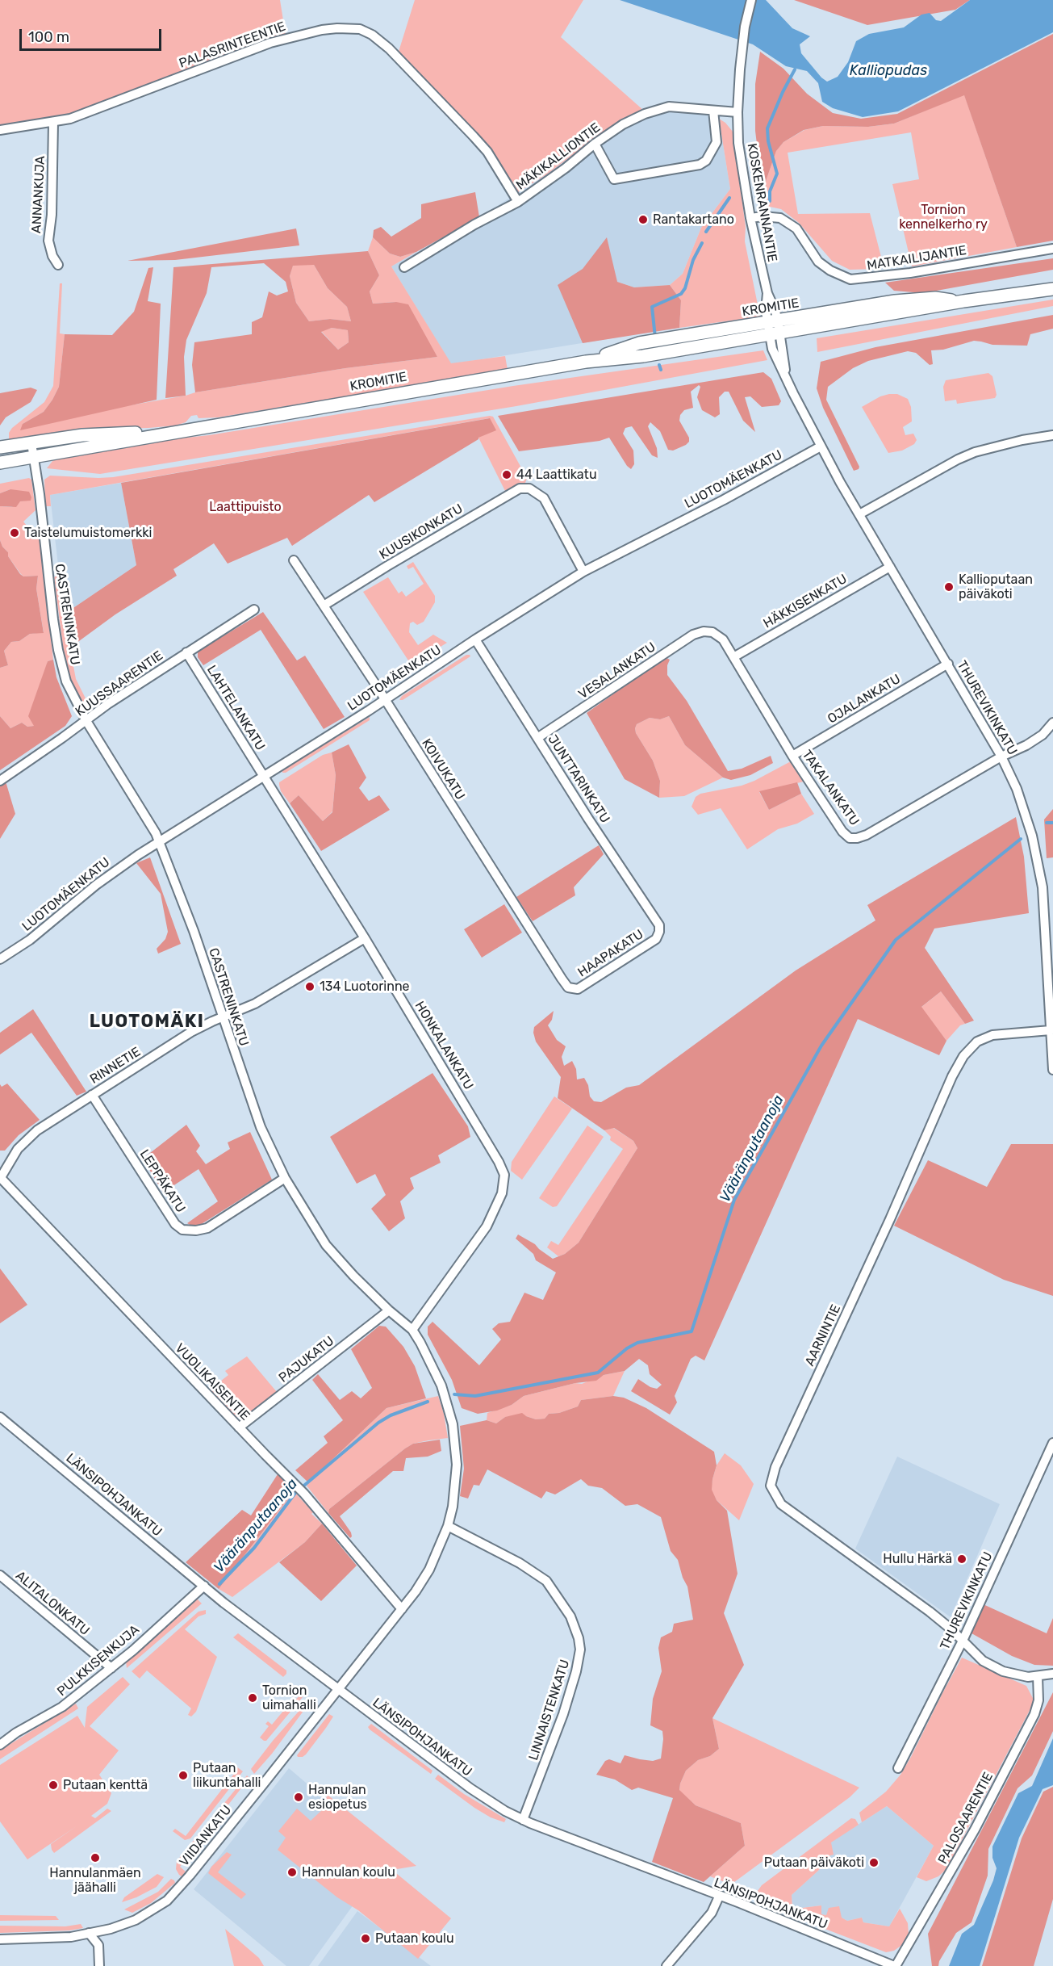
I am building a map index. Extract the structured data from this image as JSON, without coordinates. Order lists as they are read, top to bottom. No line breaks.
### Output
{"streets":{"main road":["KROMITIE"],"street":["PALASRINTEENTIE","MÄKIKALLIONTIE","ANNANKUJA","KOSKENRANNANTIE","MATKAILIJANTIE","LUOTOMÄENKATU","KUUSIKONKATU","HÄKKISENKATU","CASTRENINKATU","VESALANKATU","KUUSSAARENTIE","OJALANKATU","LAHTELANKATU","THUREVIKINKATU","KOIVUKATU","JUNTTARINKATU","TAKALANKATU","HAAPAKATU","HONKALANKATU","RINNETIE","LEPPÄKATU","AARNINTIE","PAJUKATU","VUOLIKAISENTIE","LÄNSIPOHJANKATU","ALITALONKATU","PULKKISENKUJA","LINNAISTENKATU","PALOSAARENTIE","VIIDANKATU"]},"crossings":[["PALASRINTEENTIE","MÄKIKALLIONTIE"],["PALASRINTEENTIE","ANNANKUJA"],["MÄKIKALLIONTIE","KOSKENRANNANTIE"],["KOSKENRANNANTIE","MATKAILIJANTIE"],["KOSKENRANNANTIE","KROMITIE"],["KOSKENRANNANTIE","THUREVIKINKATU"],["KROMITIE","CASTRENINKATU"],["KROMITIE","THUREVIKINKATU"],["LUOTOMÄENKATU","KUUSIKONKATU"],["LUOTOMÄENKATU","CASTRENINKATU"],["LUOTOMÄENKATU","LAHTELANKATU"],["LUOTOMÄENKATU","THUREVIKINKATU"],["LUOTOMÄENKATU","KOIVUKATU"],["LUOTOMÄENKATU","JUNTTARINKATU"],["LUOTOMÄENKATU","HONKALANKATU"],["KUUSIKONKATU","KOIVUKATU"],["HÄKKISENKATU","THUREVIKINKATU"],["HÄKKISENKATU","TAKALANKATU"],["CASTRENINKATU","KUUSSAARENTIE"],["CASTRENINKATU","HONKALANKATU"],["CASTRENINKATU","RINNETIE"],["CASTRENINKATU","LEPPÄKATU"],["CASTRENINKATU","PAJUKATU"],["CASTRENINKATU","LINNAISTENKATU"],["CASTRENINKATU","VIIDANKATU"],["VESALANKATU","JUNTTARINKATU"],["VESALANKATU","TAKALANKATU"],["KUUSSAARENTIE","LAHTELANKATU"],["OJALANKATU","THUREVIKINKATU"],["OJALANKATU","TAKALANKATU"],["LAHTELANKATU","HONKALANKATU"],["THUREVIKINKATU","TAKALANKATU"],["THUREVIKINKATU","AARNINTIE"],["KOIVUKATU","HAAPAKATU"],["JUNTTARINKATU","HAAPAKATU"],["HONKALANKATU","RINNETIE"],["RINNETIE","LEPPÄKATU"],["RINNETIE","VUOLIKAISENTIE"],["PAJUKATU","VUOLIKAISENTIE"],["VUOLIKAISENTIE","VIIDANKATU"],["LÄNSIPOHJANKATU","PULKKISENKUJA"],["LÄNSIPOHJANKATU","LINNAISTENKATU"],["LÄNSIPOHJANKATU","PALOSAARENTIE"],["LÄNSIPOHJANKATU","VIIDANKATU"],["ALITALONKATU","PULKKISENKUJA"],["LINNAISTENKATU","VIIDANKATU"]],"districts":["LUOTOMÄKI"],"water":["Kalliopudas","Vääränputaanoja"],"parks":["Tornion kennelkerho ry","Laattipuisto"],"places":["Rantakartano","44 Laattikatu","Taistelumuistomerkki","Kallioputaan päiväkoti","134 Luotorinne","Hullu Härkä","Tornion uimahalli","Putaan liikuntahalli","Putaan kenttä","Hannulan esiopetus","Hannulanmäen jäähalli","Putaan päiväkoti","Hannulan koulu","Putaan koulu"],"scale_bar":"100 m"}
